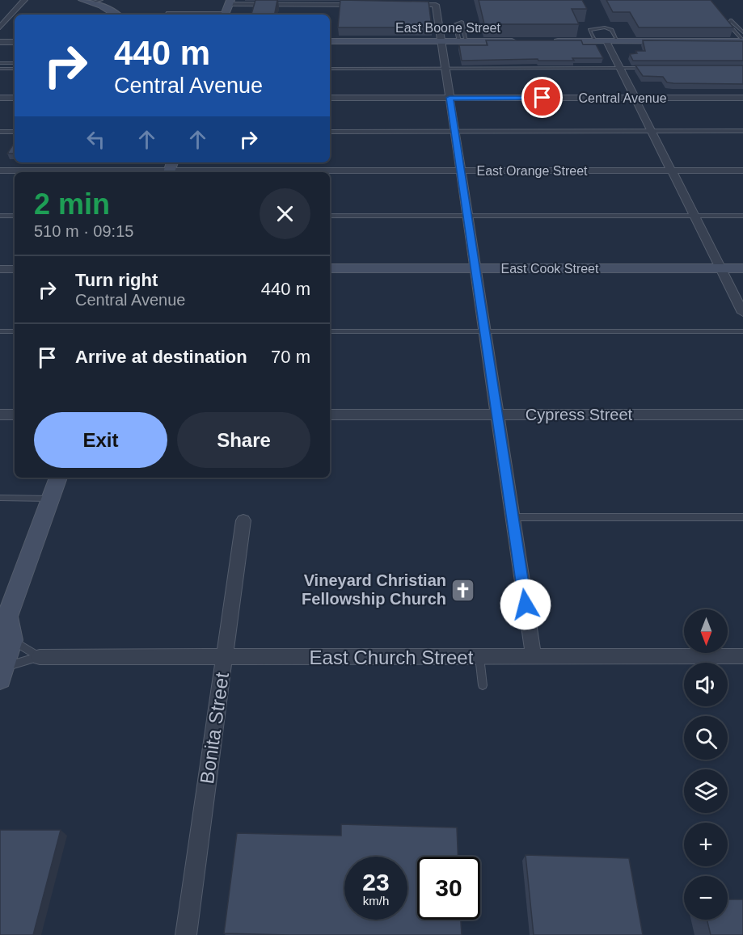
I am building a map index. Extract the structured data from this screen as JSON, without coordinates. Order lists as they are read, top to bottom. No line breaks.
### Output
{"streets":{"street":["East Boone Street","Central Avenue","East Orange Street","East Cook Street","Cypress Street","East Church Street","Bonita Street"]},"crossings":[["East Church Street","Bonita Street"]],"places":{"church":["Vineyard Christian Fellowship Church"]},"north":"bottom","page":{"turn":["440 m","Central Avenue"],"heading":["2 min","510 m · 09:15"],"list":[{"name":"Turn right","note":"Central Avenue","value":"440 m"},{"name":"Arrive at destination","value":"70 m"}],"buttons":["Exit","Share"],"map_buttons":["+","−"],"speed":"23 km/h","limit":"30"}}
